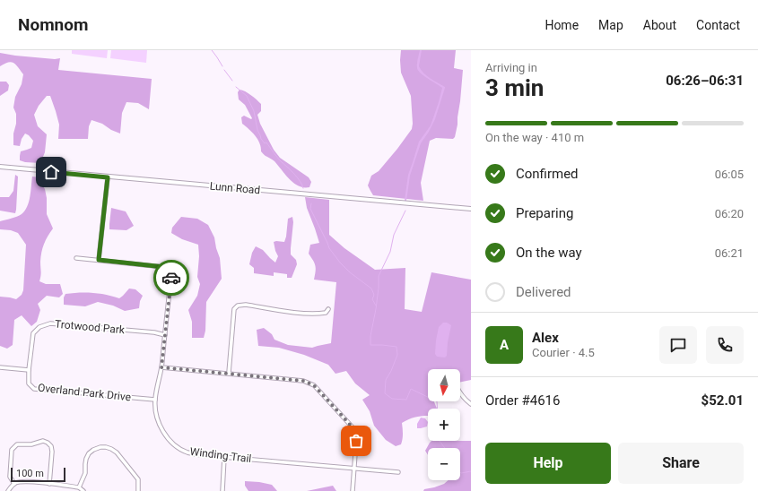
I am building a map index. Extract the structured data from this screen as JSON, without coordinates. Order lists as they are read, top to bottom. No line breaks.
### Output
{"streets":{"street":["Lunn Road","Trotwood Park","Overland Park Drive","Winding Trail"]},"crossings":[["Trotwood Park","Overland Park Drive"],["Trotwood Park","Winding Trail"],["Overland Park Drive","Winding Trail"]],"scale_bar":"100 m","north":"bottom","page":{"header":"Nomnom","nav":["Home","Map","About","Contact"],"heading":["3 min","Arriving in","06:26–06:31"],"panel":["Alex","Courier · 4.5","Order #4616","$52.01"],"bar":"On the way · 410 m","list":[["Confirmed","06:05"],["Preparing","06:20"],["On the way","06:21"],"Delivered"],"round":"A","map_buttons":["+","−"],"buttons":["Help","Share"],"scale":"100 m"}}
